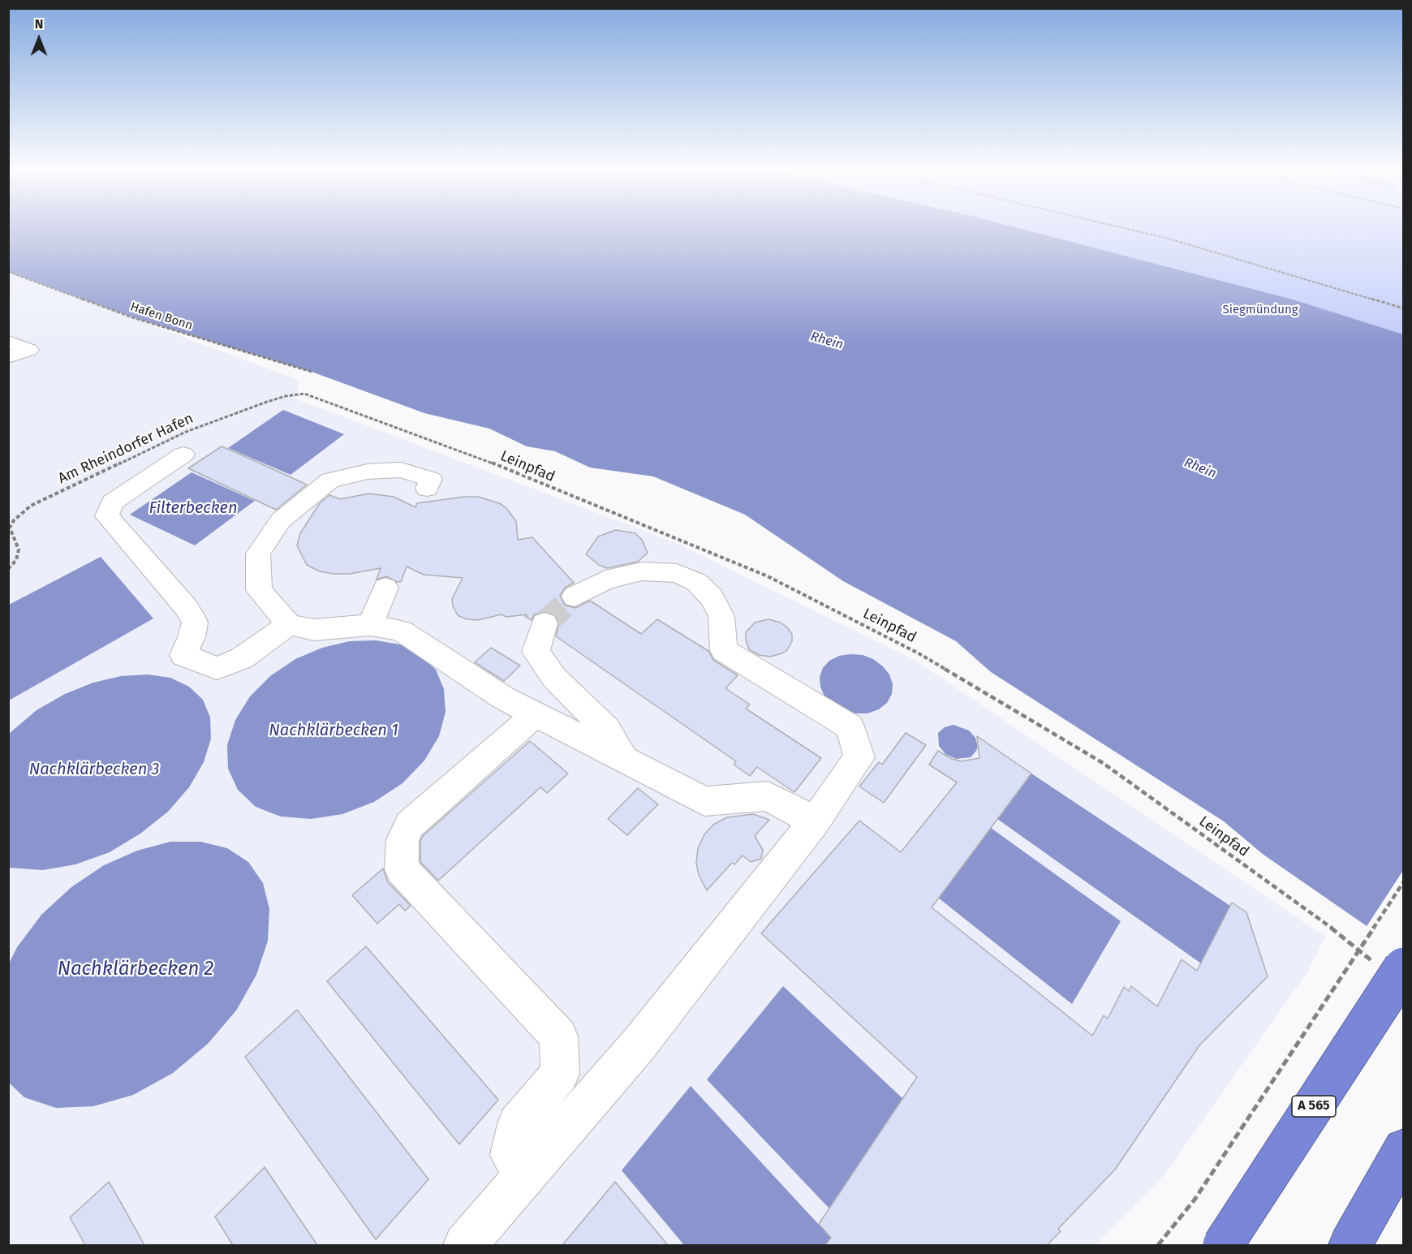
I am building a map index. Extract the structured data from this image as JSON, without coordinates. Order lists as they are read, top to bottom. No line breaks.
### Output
{"streets":{"highway":["A 565"],"path":["Hafen Bonn","Am Rheindorfer Hafen","Leinpfad"]},"crossings":[["Am Rheindorfer Hafen","Leinpfad"],["Leinpfad","A 565"]],"water":["Rhein","Filterbecken","Nachklärbecken 1","Nachklärbecken 3","Nachklärbecken 2"],"parks":["Siegmündung"],"north":"top"}
